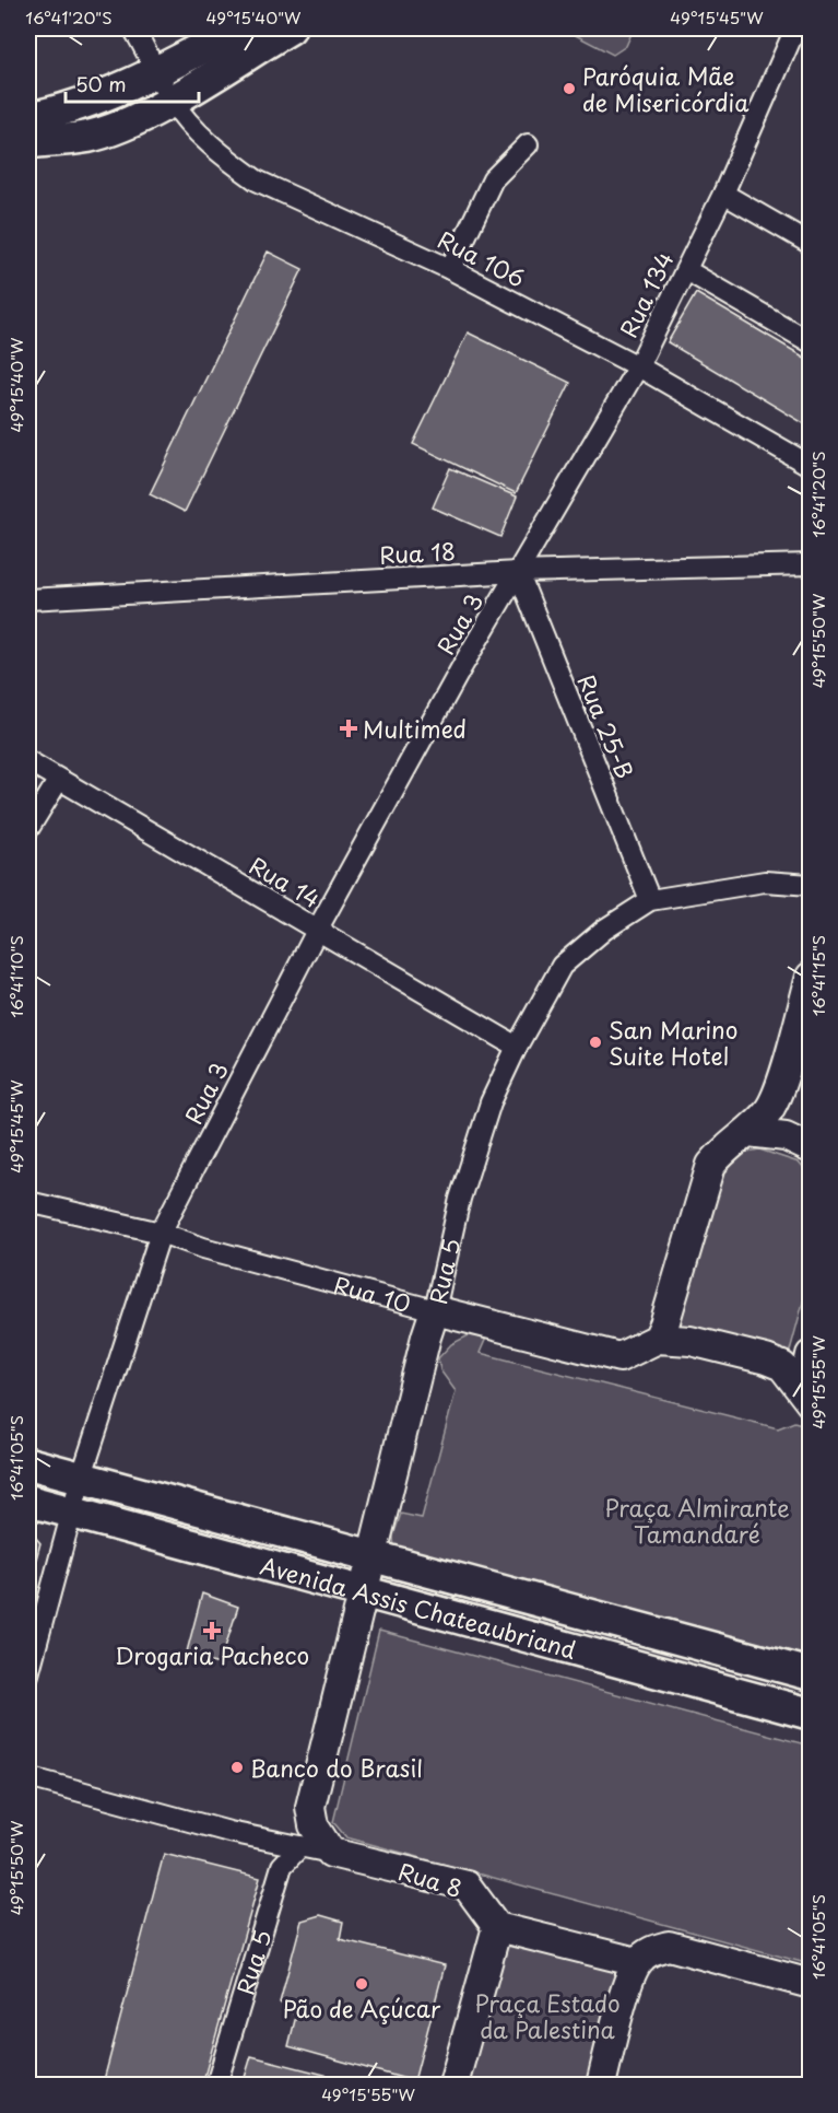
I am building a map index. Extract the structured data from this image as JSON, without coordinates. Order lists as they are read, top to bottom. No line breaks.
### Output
{"streets":{"main road":["Rua 5","Rua 10","Avenida Assis Chateaubriand","Rua 8"],"street":["Rua 106","Rua 134","Rua 18","Rua 3","Rua 25-B","Rua 14"]},"crossings":[["Rua 106","Rua 134"],["Rua 134","Rua 18"],["Rua 134","Rua 3"],["Rua 134","Rua 25-B"],["Rua 18","Rua 3"],["Rua 18","Rua 25-B"],["Rua 3","Rua 25-B"],["Rua 3","Rua 14"],["Rua 3","Rua 10"],["Rua 3","Avenida Assis Chateaubriand"],["Rua 25-B","Rua 5"],["Rua 14","Rua 5"],["Rua 5","Rua 10"],["Rua 5","Avenida Assis Chateaubriand"],["Rua 5","Rua 8"]],"parks":["Praça Almirante Tamandaré","Praça Estado da Palestina"],"places":{"other":["Paróquia Mãe de Misericórdia","San Marino Suite Hotel","Banco do Brasil","Pão de Açúcar"],"health":["Multimed","Drogaria Pacheco"]},"scale_bar":"50 m","coordinates":["16°41'20\"S","49°15'40\"W","49°15'45\"W","49°15'50\"W","16°41'15\"S","16°41'10\"S","49°15'55\"W","16°41'05\"S"]}
